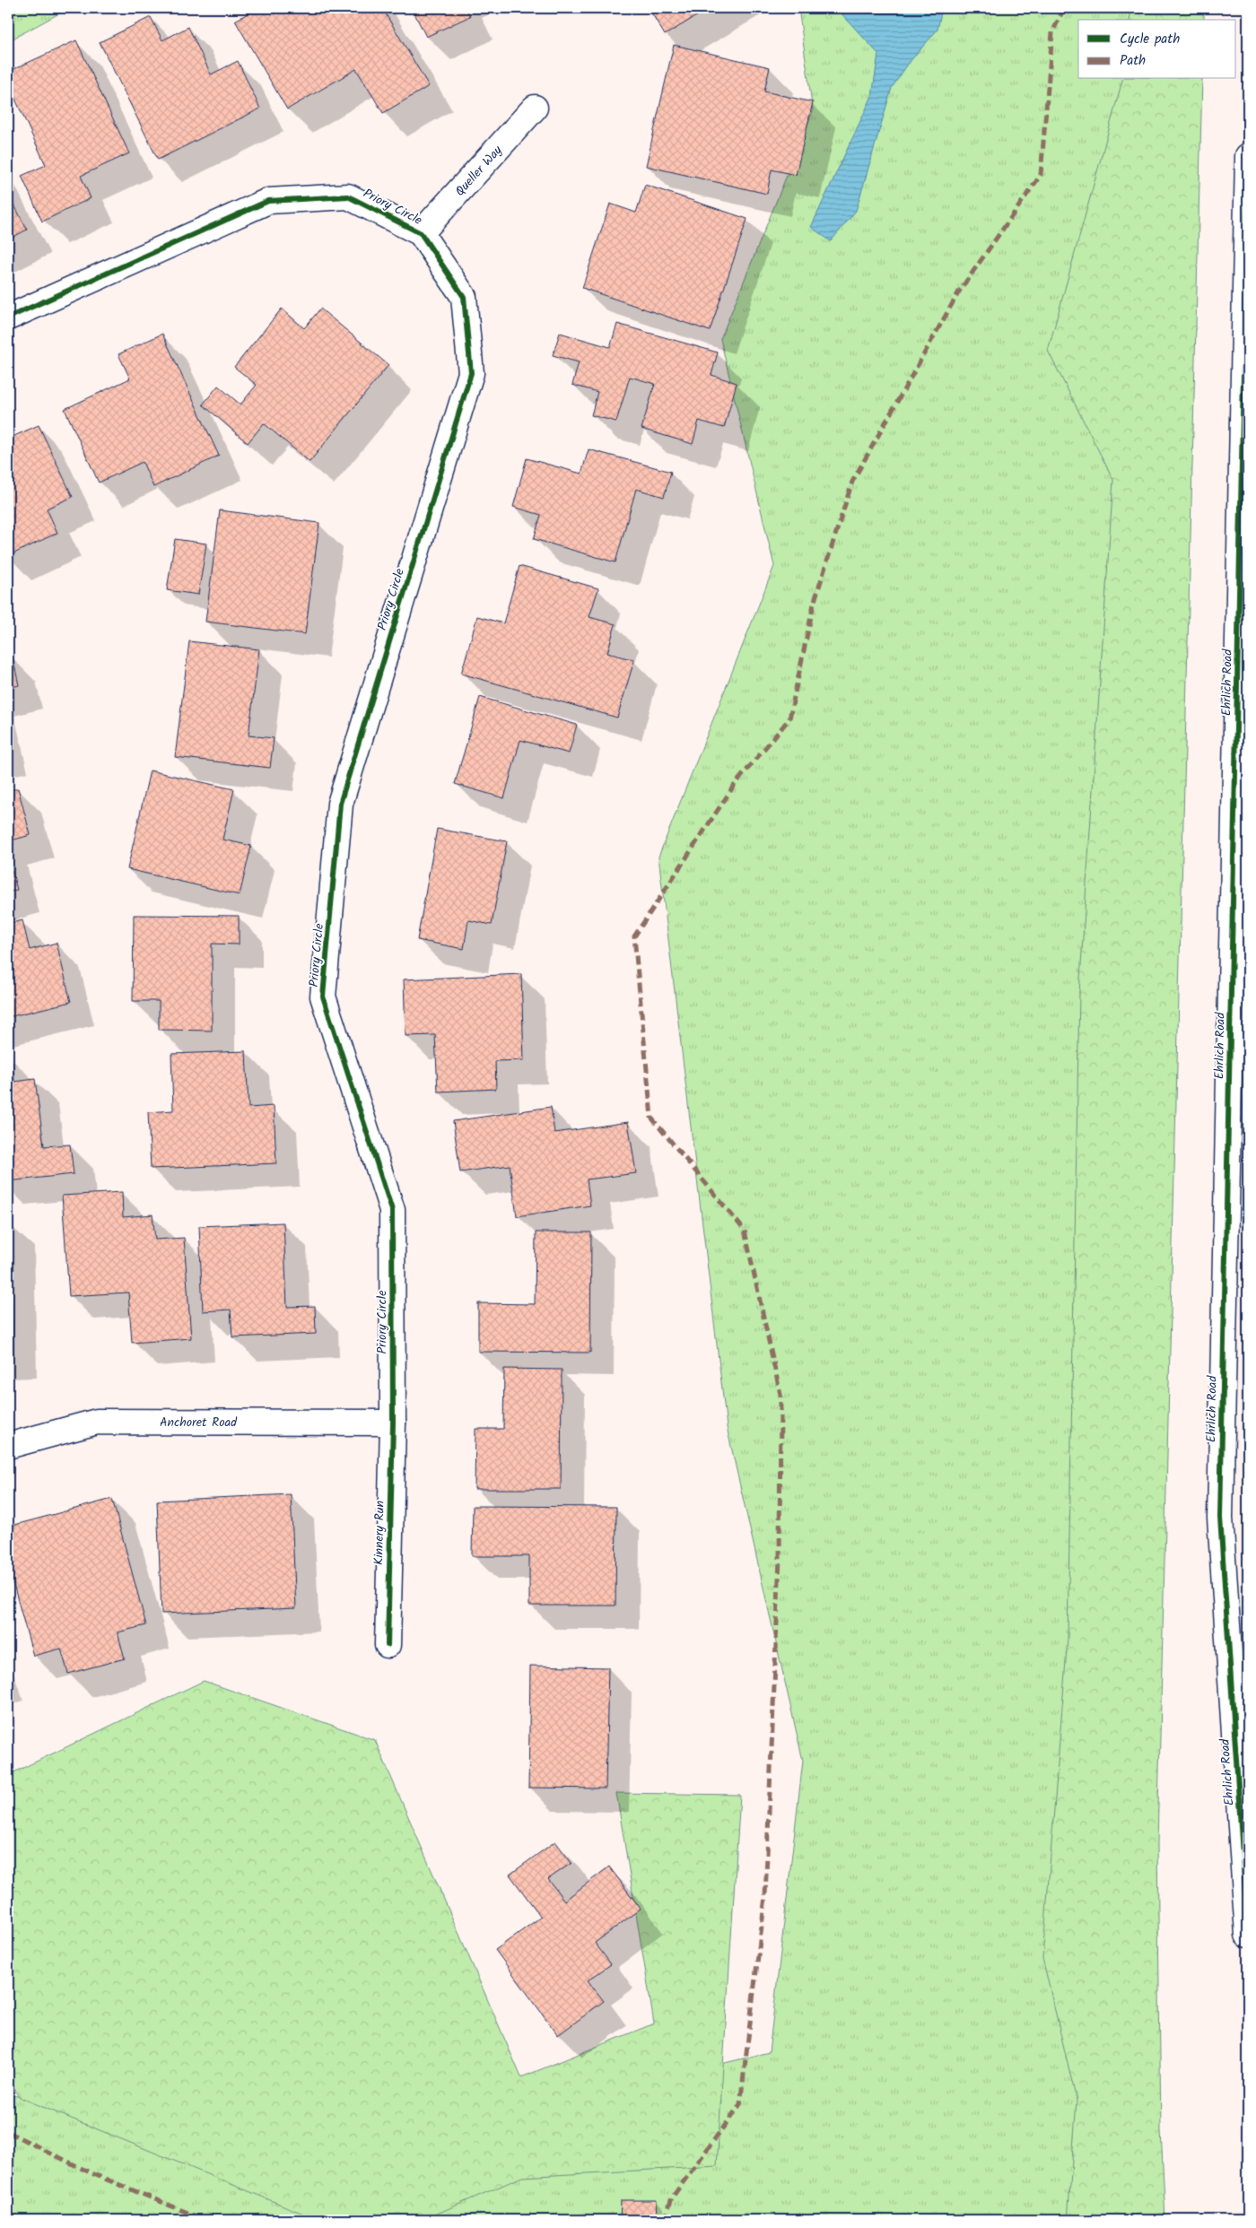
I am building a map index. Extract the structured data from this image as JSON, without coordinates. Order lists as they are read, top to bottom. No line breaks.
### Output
{"streets":{"street":["Queller Way","Priory Circle","Ehrlich Road","Anchoret Road","Kinnery Run"]},"crossings":[["Queller Way","Priory Circle"],["Priory Circle","Anchoret Road"],["Priory Circle","Kinnery Run"],["Anchoret Road","Kinnery Run"]],"legend":["Cycle path","Path"]}
